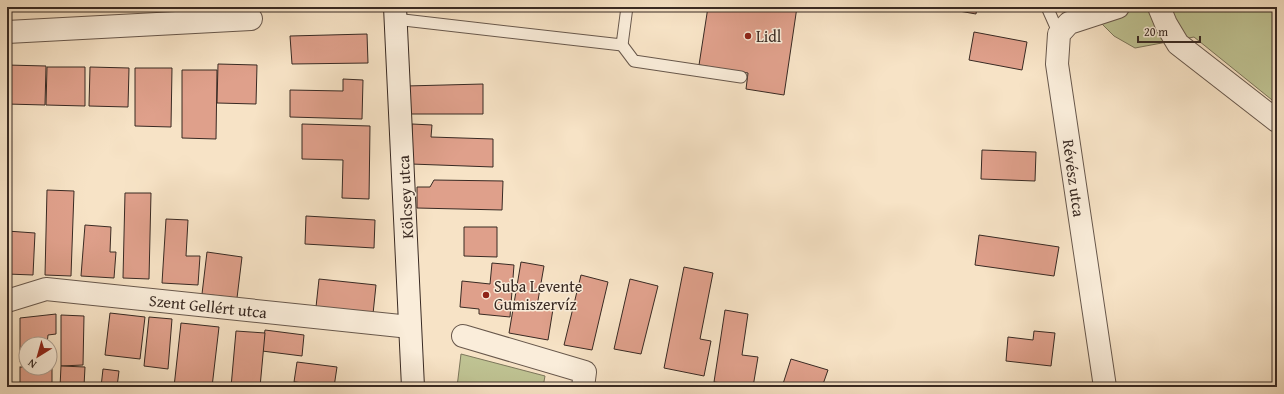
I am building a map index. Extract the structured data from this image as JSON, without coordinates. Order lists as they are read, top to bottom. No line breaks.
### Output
{"streets":{"street":["Révész utca","Kölcsey utca","Szent Gellért utca"]},"crossings":[["Kölcsey utca","Szent Gellért utca"]],"places":["Lidl","Suba Levente Gumiszervíz"],"scale_bar":"20 m","north":"bottom left"}
